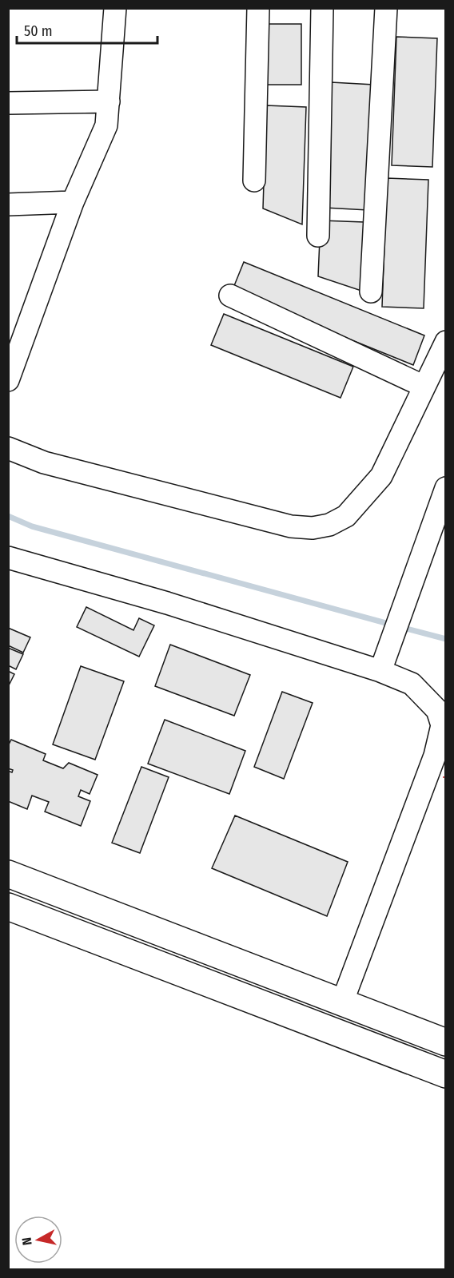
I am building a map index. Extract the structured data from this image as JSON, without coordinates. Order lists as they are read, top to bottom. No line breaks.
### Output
{"scale_bar":"50 m","north":"left"}
